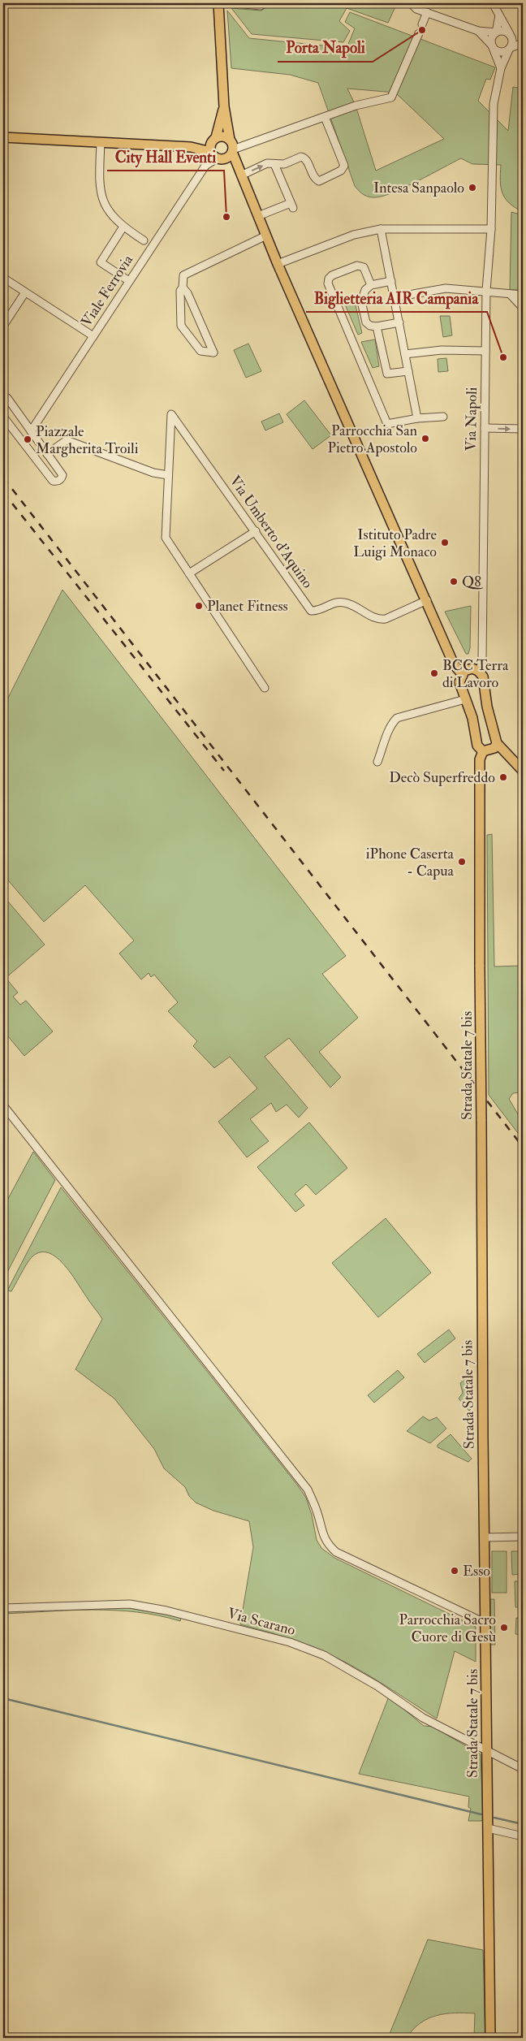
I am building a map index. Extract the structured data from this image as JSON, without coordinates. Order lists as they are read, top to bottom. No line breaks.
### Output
{"streets":{"main road":["Strada Statale 7 bis"],"street":["Viale Ferrovia","Via Napoli","Via Umberto d'Aquino","Via Scarano"]},"crossings":[["Strada Statale 7 bis","Via Scarano"]],"places":["Porta Napoli","Intesa Sanpaolo","City Hall Eventi","Biglietteria AIR Campania","Parrocchia San Pietro Apostolo","Piazzale Margherita Troili","Istituto Padre Luigi Monaco","Q8","Planet Fitness","BCC Terra di Lavoro","Decò Superfreddo","iPhone Caserta - Capua","Esso","Parrocchia Sacro Cuore di Gesù"]}
